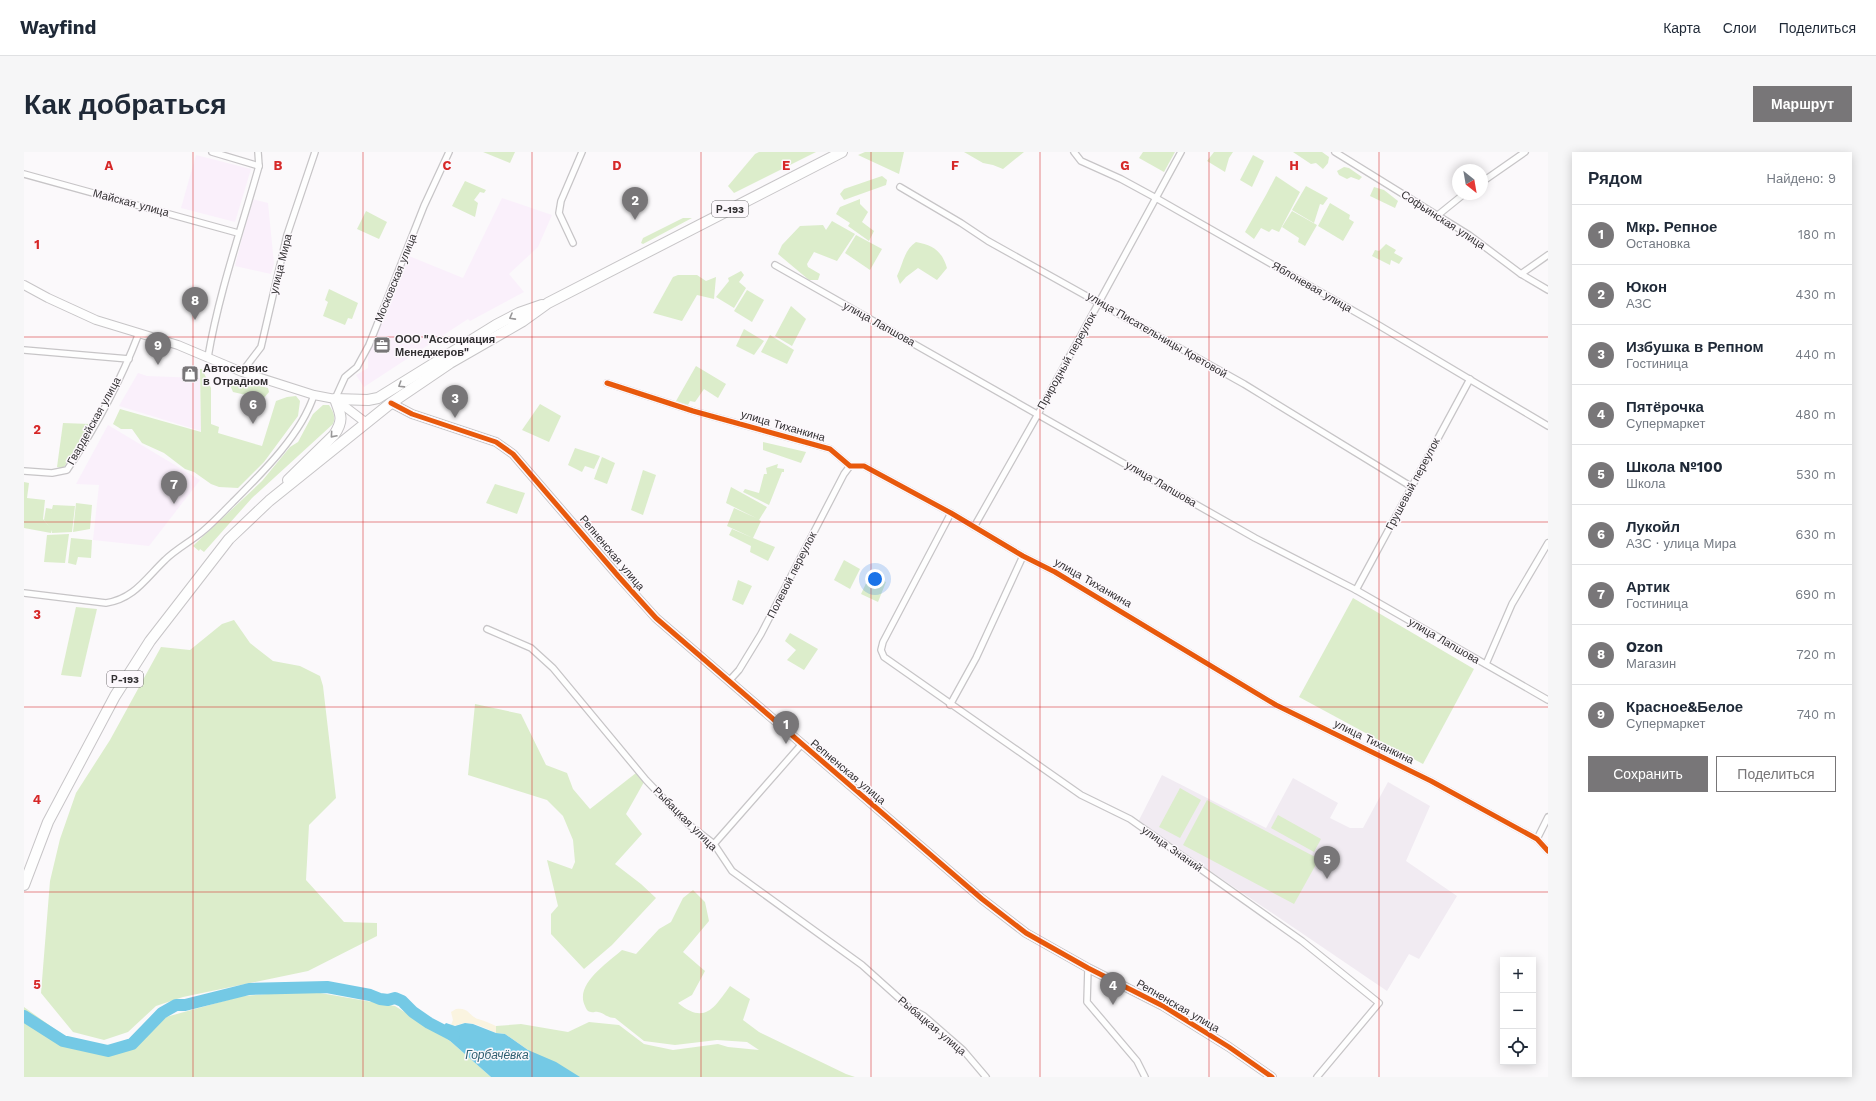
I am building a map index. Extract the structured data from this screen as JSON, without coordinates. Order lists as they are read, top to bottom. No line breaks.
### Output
{"streets":{"highway":["Р-193"],"street":["Майская улица","Софьинская улица","улица Мира","Московская улица","Яблоневая улица","улица Лапшова","улица Писательницы Кретовой","Природный переулок","Гвардейская улица","улица Тиханкина","Грушевый переулок","Репненская улица","Полевой переулок","Рыбацкая улица","улица Знаний"]},"crossings":[["Р-193","Репненская улица"],["Яблоневая улица","Природный переулок"],["Яблоневая улица","Грушевый переулок"],["улица Лапшова","Природный переулок"],["улица Лапшова","Грушевый переулок"],["улица Писательницы Кретовой","Природный переулок"],["улица Писательницы Кретовой","Грушевый переулок"],["Природный переулок","улица Тиханкина"],["улица Тиханкина","Полевой переулок"],["улица Тиханкина","улица Знаний"],["Репненская улица","Полевой переулок"]],"water":["Горбачёвка"],"places":{"office":["ООО \"Ассоциация Менеджеров\""],"shop":["Автосервис в Отрадном"]},"north":"bottom right","page":{"header":"Wayfind","nav":["Карта","Слои","Поделиться"],"buttons":["Маршрут",["Сохранить","Поделиться"]],"title":"Как добраться","heading":["Рядом","Найдено: 9"],"pins":["2","8","9","3","6","7","1","5","4"],"list":[{"mark":"1","name":"Мкр. Репное","note":"Остановка","value":"180 m"},{"mark":"2","name":"Юкон","note":"АЗС","value":"430 m"},{"mark":"3","name":"Избушка в Репном","note":"Гостиница","value":"440 m"},{"mark":"4","name":"Пятёрочка","note":"Супермаркет","value":"480 m"},{"mark":"5","name":"Школа №100","note":"Школа","value":"530 m"},{"mark":"6","name":"Лукойл","note":"АЗС · улица Мира","value":"630 m"},{"mark":"7","name":"Артик","note":"Гостиница","value":"690 m"},{"mark":"8","name":"Ozon","note":"Магазин","value":"720 m"},{"mark":"9","name":"Красное&Белое","note":"Супермаркет","value":"740 m"}],"map_buttons":["+","−"]},"grid":{"columns":["A","B","C","D","E","F","G","H"],"rows":["1","2","3","4","5"]}}
